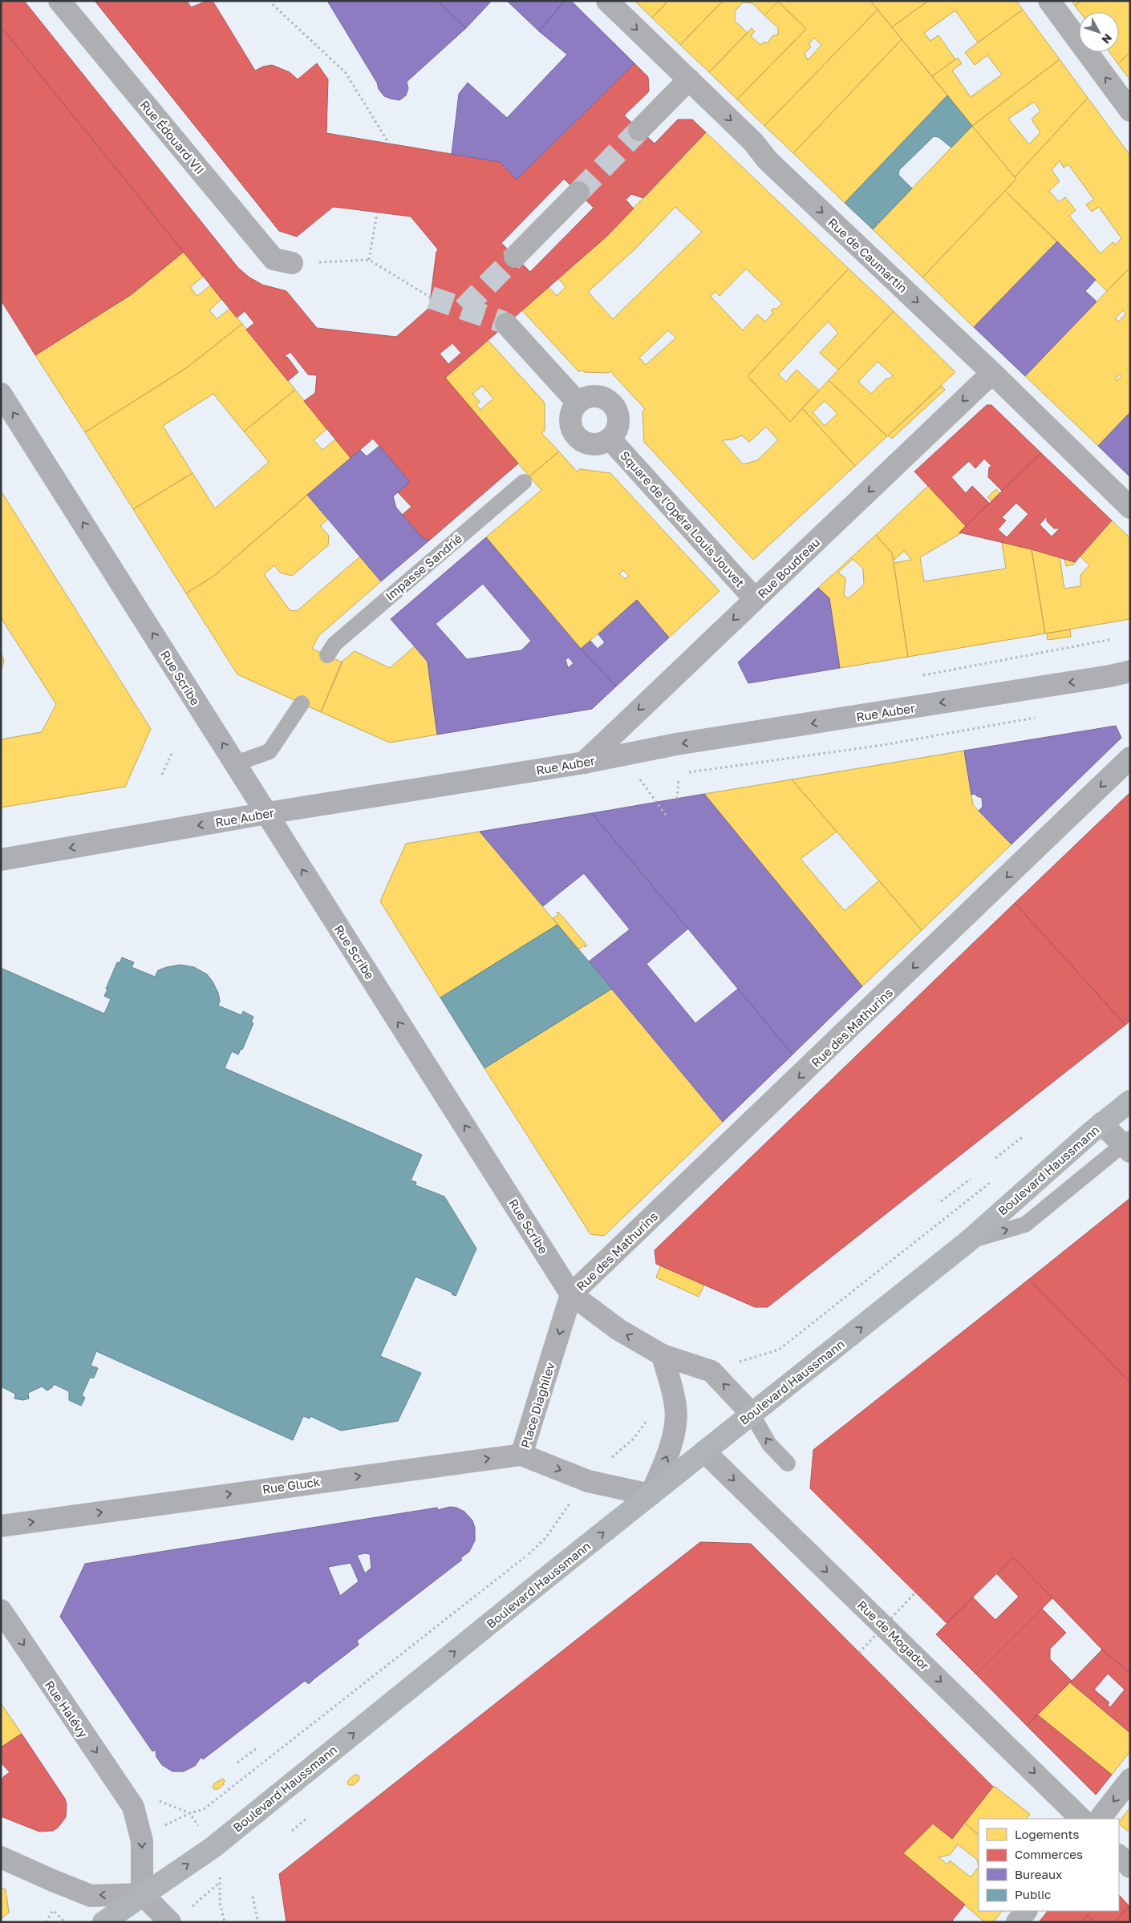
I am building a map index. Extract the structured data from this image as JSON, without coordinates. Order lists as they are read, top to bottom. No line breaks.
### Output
{"streets":{"main road":["Rue Scribe","Rue Auber","Boulevard Haussmann","Rue Halévy"],"street":["Rue Édouard VII","Rue de Caumartin","Square de l'Opéra Louis Jouvet","Rue Boudreau","Rue des Mathurins","Place Diaghilev","Rue Gluck","Rue de Mogador"],"lane":["Impasse Sandrié"]},"crossings":[["Rue de Caumartin","Rue Boudreau"],["Square de l'Opéra Louis Jouvet","Rue Boudreau"],["Rue Boudreau","Rue Auber"],["Rue Scribe","Rue Auber"],["Rue Scribe","Rue des Mathurins"],["Rue Scribe","Place Diaghilev"],["Rue des Mathurins","Place Diaghilev"],["Boulevard Haussmann","Place Diaghilev"],["Boulevard Haussmann","Rue de Mogador"],["Boulevard Haussmann","Rue Halévy"],["Place Diaghilev","Rue Gluck"]],"one_way":["Rue de Caumartin","Rue Boudreau","Rue Scribe","Rue Auber","Rue des Mathurins","Boulevard Haussmann","Rue Gluck","Rue de Mogador","Rue Halévy"],"legend":["Logements","Commerces","Bureaux","Public"],"north":"bottom right"}
